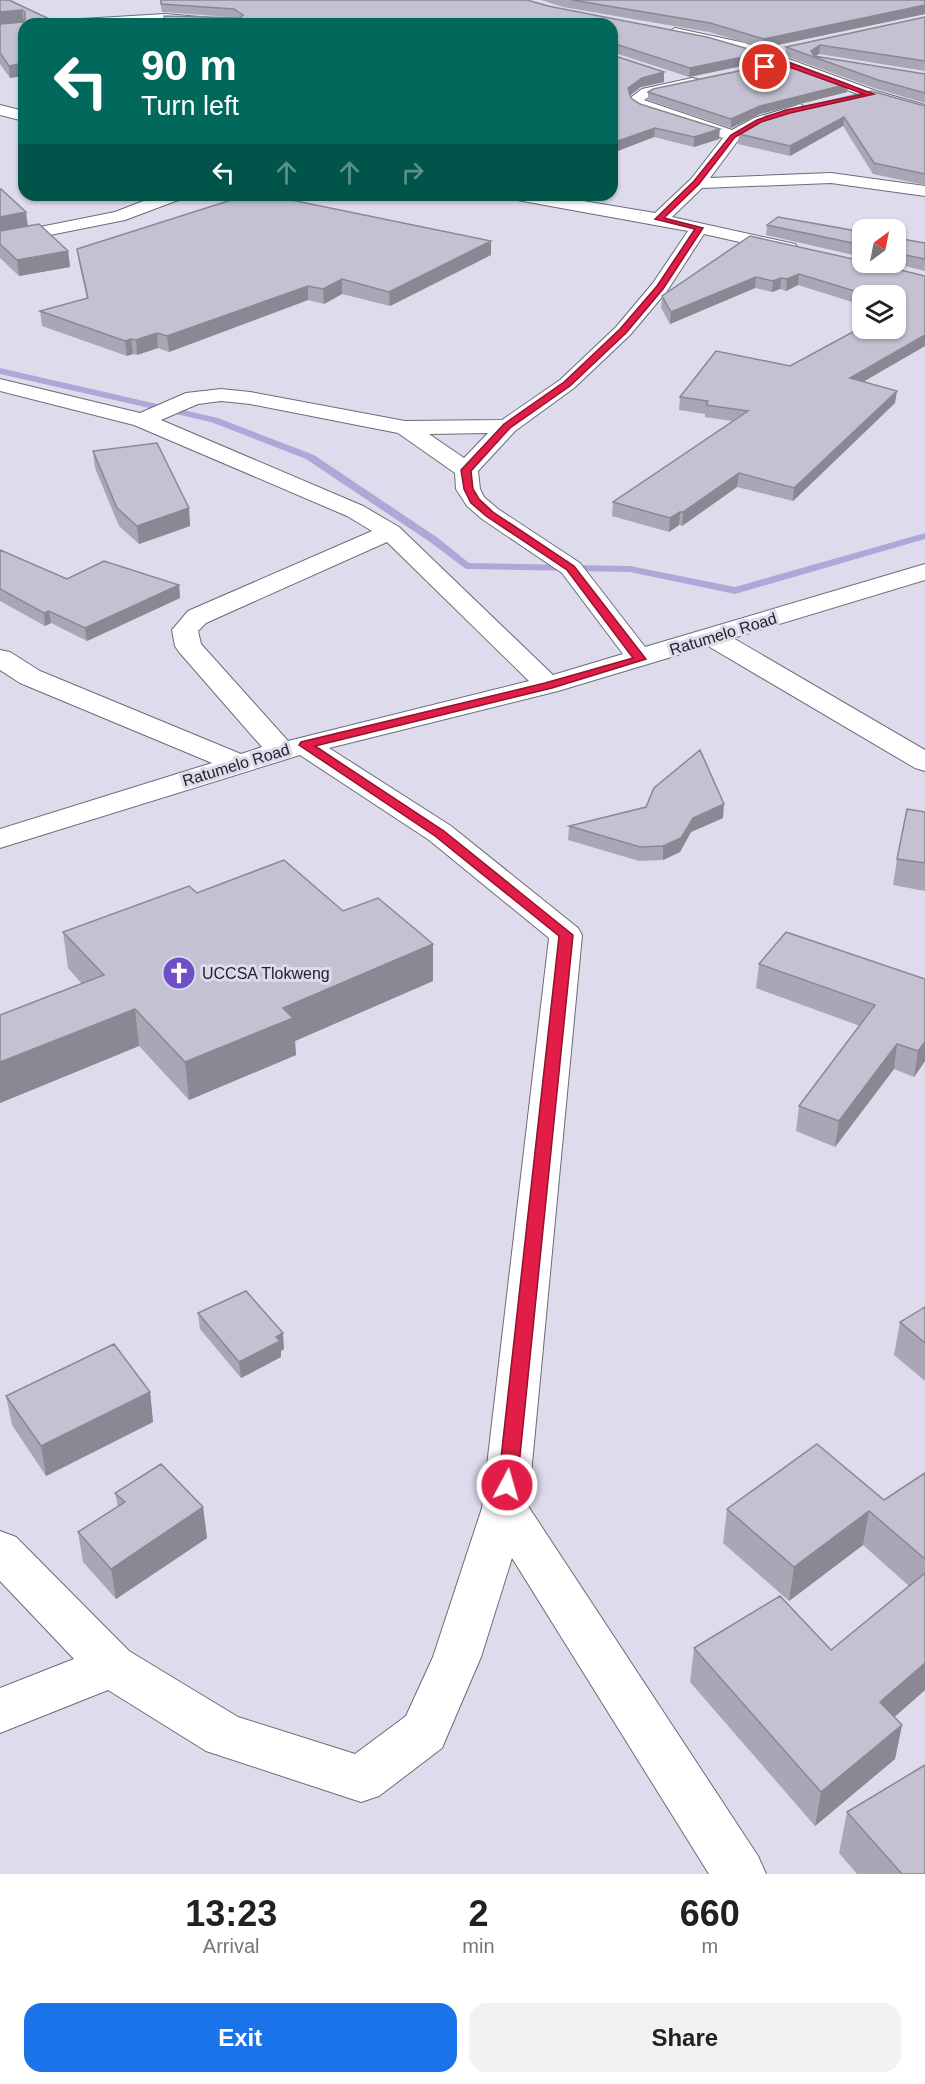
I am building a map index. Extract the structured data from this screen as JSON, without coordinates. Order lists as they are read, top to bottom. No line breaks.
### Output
{"streets":{"street":["Ratumelo Road"]},"places":{"church":["UCCSA Tlokweng"]},"north":"top right","page":{"turn":["90 m","Turn left"],"eta":["13:23","Arrival","2","min","660","m"],"buttons":["Exit","Share"]}}
